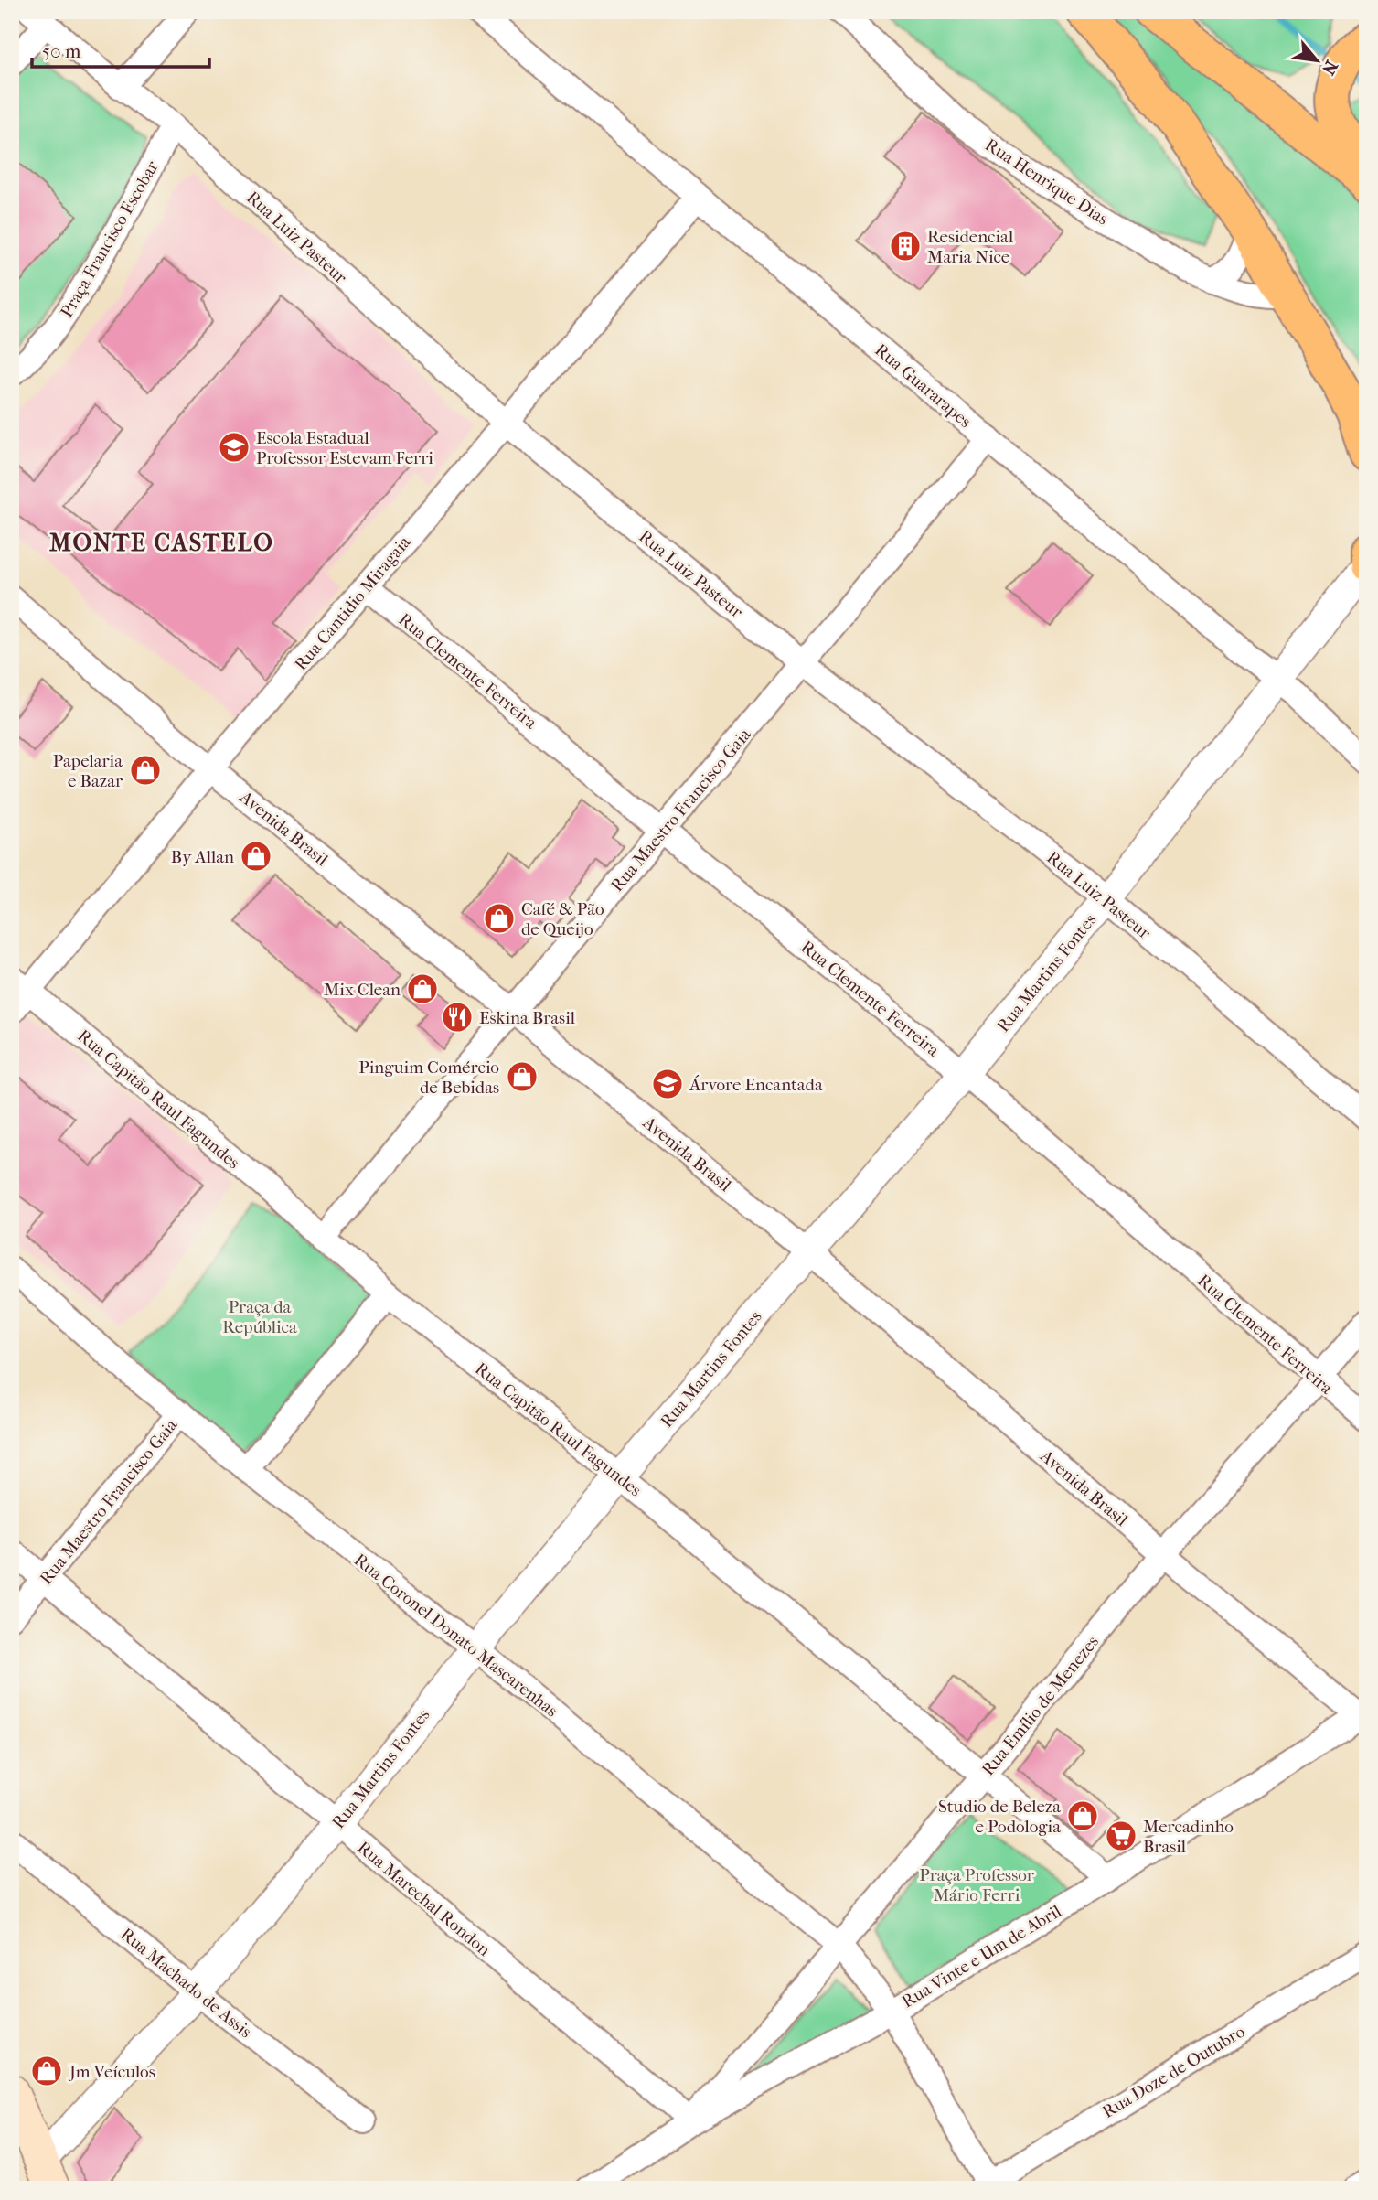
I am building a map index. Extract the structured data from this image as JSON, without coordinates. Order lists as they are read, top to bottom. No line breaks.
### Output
{"streets":{"street":["Rua Henrique Dias","Rua Luiz Pasteur","Praça Francisco Escobar","Rua Guararapes","Rua Cantidio Miragaia","Rua Clemente Ferreira","Rua Maestro Francisco Gaia","Avenida Brasil","Rua Martins Fontes","Rua Capitão Raul Fagundes","Rua Coronel Donato Mascarenhas","Rua Emílio de Menezes","Rua Marechal Rondon","Rua Vinte e Um de Abril","Rua Machado de Assis","Rua Doze de Outubro"]},"crossings":[["Rua Luiz Pasteur","Praça Francisco Escobar"],["Rua Luiz Pasteur","Rua Cantidio Miragaia"],["Rua Luiz Pasteur","Rua Maestro Francisco Gaia"],["Rua Luiz Pasteur","Rua Martins Fontes"],["Rua Guararapes","Rua Cantidio Miragaia"],["Rua Guararapes","Rua Maestro Francisco Gaia"],["Rua Guararapes","Rua Martins Fontes"],["Rua Cantidio Miragaia","Rua Clemente Ferreira"],["Rua Cantidio Miragaia","Avenida Brasil"],["Rua Cantidio Miragaia","Rua Capitão Raul Fagundes"],["Rua Clemente Ferreira","Rua Maestro Francisco Gaia"],["Rua Clemente Ferreira","Rua Martins Fontes"],["Rua Clemente Ferreira","Rua Emílio de Menezes"],["Rua Maestro Francisco Gaia","Avenida Brasil"],["Rua Maestro Francisco Gaia","Rua Capitão Raul Fagundes"],["Rua Maestro Francisco Gaia","Rua Coronel Donato Mascarenhas"],["Rua Maestro Francisco Gaia","Rua Marechal Rondon"],["Avenida Brasil","Rua Martins Fontes"],["Avenida Brasil","Rua Emílio de Menezes"],["Avenida Brasil","Rua Vinte e Um de Abril"],["Rua Martins Fontes","Rua Capitão Raul Fagundes"],["Rua Martins Fontes","Rua Coronel Donato Mascarenhas"],["Rua Martins Fontes","Rua Marechal Rondon"],["Rua Martins Fontes","Rua Machado de Assis"],["Rua Capitão Raul Fagundes","Rua Emílio de Menezes"],["Rua Capitão Raul Fagundes","Rua Vinte e Um de Abril"],["Rua Coronel Donato Mascarenhas","Rua Emílio de Menezes"],["Rua Coronel Donato Mascarenhas","Rua Vinte e Um de Abril"],["Rua Coronel Donato Mascarenhas","Rua Doze de Outubro"],["Rua Emílio de Menezes","Rua Marechal Rondon"],["Rua Emílio de Menezes","Rua Vinte e Um de Abril"],["Rua Marechal Rondon","Rua Vinte e Um de Abril"]],"districts":["MONTE CASTELO"],"parks":["Praça da República","Praça Professor Mário Ferri"],"places":{"building":["Residencial Maria Nice"],"school or university":["Escola Estadual Professor Estevam Ferri","Árvore Encantada"],"shop":["Papelaria e Bazar","By Allan","Café & Pão de Queijo","Mix Clean","Pinguim Comércio de Bebidas","Studio de Beleza e Podologia","Jm Veículos"],"restaurant":["Eskina Brasil"],"supermarket":["Mercadinho Brasil"]},"scale_bar":"50 m","north":"bottom right"}
